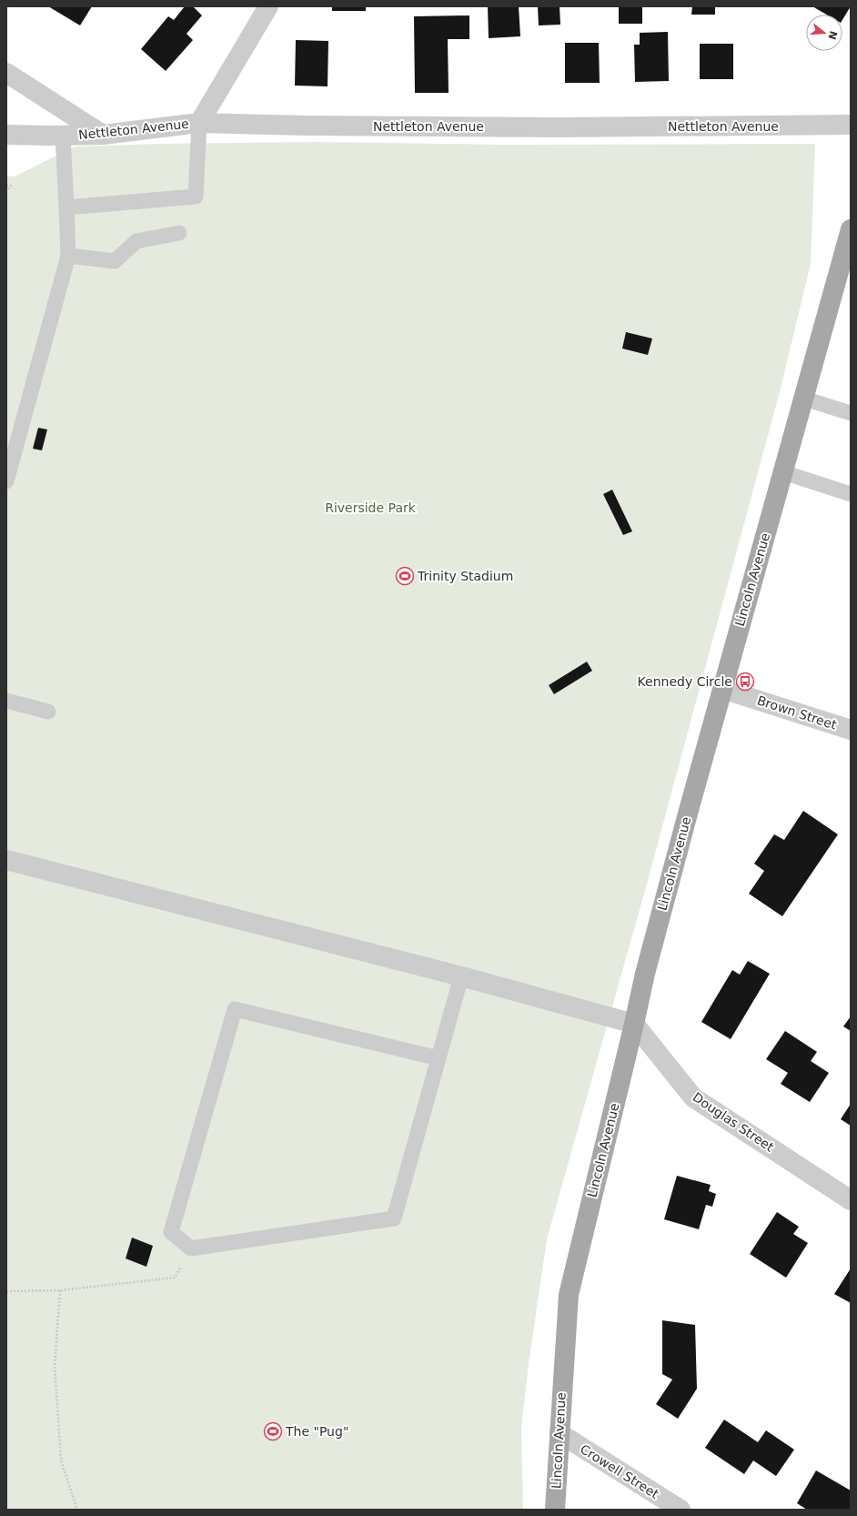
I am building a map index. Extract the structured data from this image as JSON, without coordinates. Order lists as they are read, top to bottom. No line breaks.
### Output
{"streets":{"main road":["Lincoln Avenue"],"street":["Nettleton Avenue","Brown Street","Douglas Street","Crowell Street"]},"crossings":[["Lincoln Avenue","Brown Street"],["Lincoln Avenue","Douglas Street"],["Lincoln Avenue","Crowell Street"]],"parks":["Riverside Park"],"places":{"sports":["Trinity Stadium","The \"Pug\""],"bus stop":["Kennedy Circle"]},"north":"right"}
